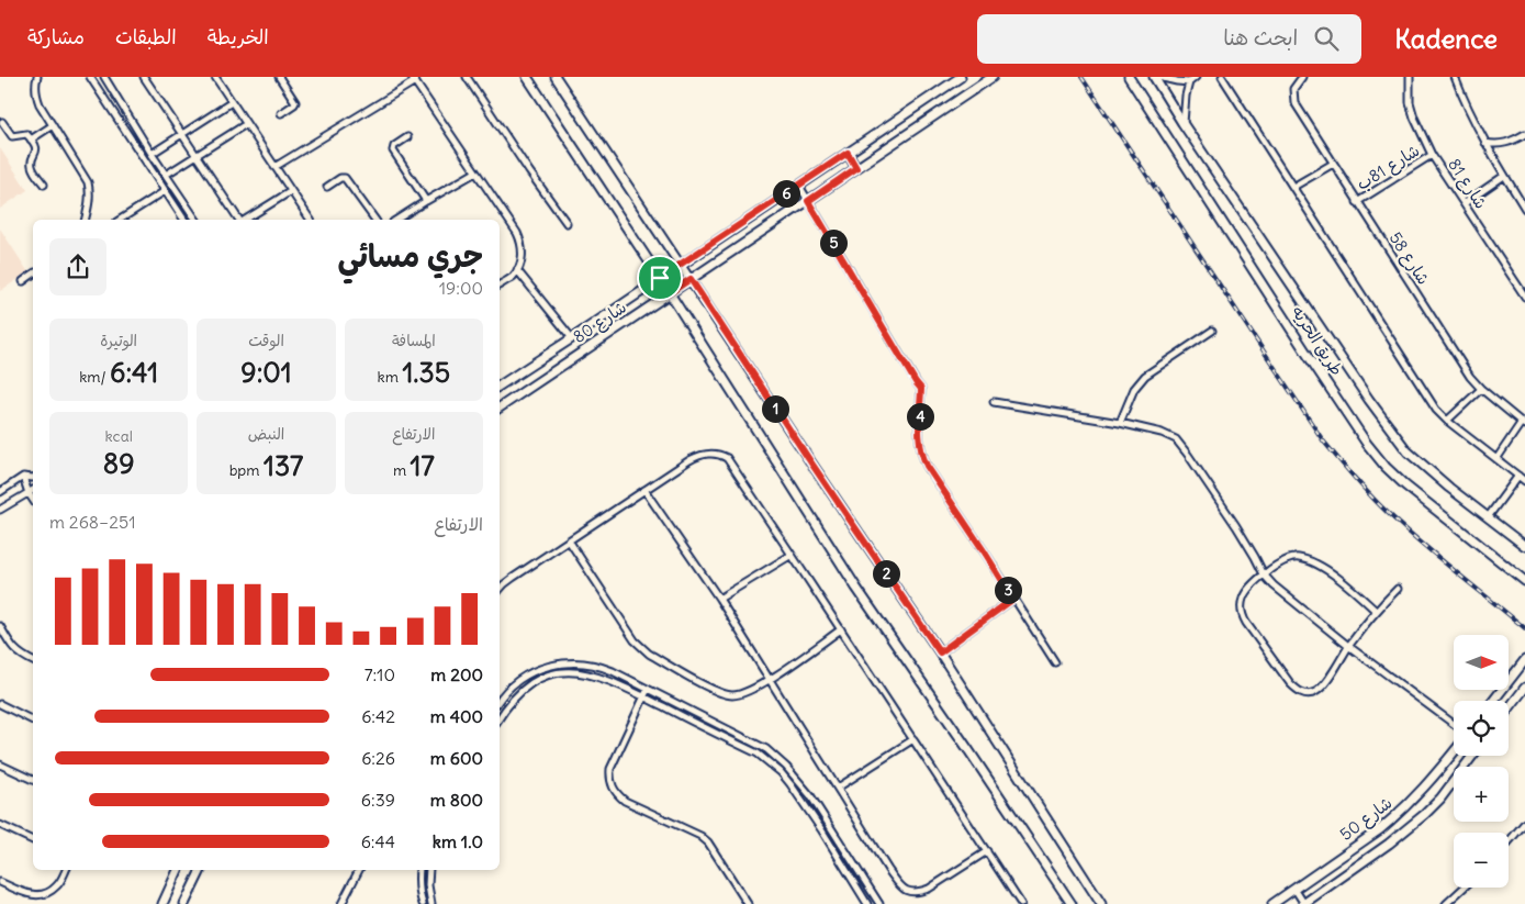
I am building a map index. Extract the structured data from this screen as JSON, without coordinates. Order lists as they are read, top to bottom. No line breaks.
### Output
{"streets":{"street":["شارع 81ب","شارع 81","شارع 58","شارع 80","طريق الحريه","شارع 50"]},"crossings":[["شارع 81ب","شارع 81"],["شارع 81ب","شارع 58"]],"north":"right","page":{"header":"Kadence","search":"ابحث هنا","nav":["الخريطة","الطبقات","مشاركة"],"pins":["6","5","1","4","2","3"],"heading":["جري مسائي","19:00"],"stats":[["المسافة","1.35 km"],["الوقت","9:01"],["الوتيرة","6:41 /km"],["الارتفاع","17 m"],["النبض","137 bpm"],["kcal","89"]],"chart":["الارتفاع","251–268 m"],"map_buttons":["+","−"],"list":[{"name":"200 m","note":"7:10"},{"name":"400 m","note":"6:42"},{"name":"600 m","note":"6:26"},{"name":"800 m","note":"6:39"},{"name":"1.0 km","note":"6:44"}]}}
